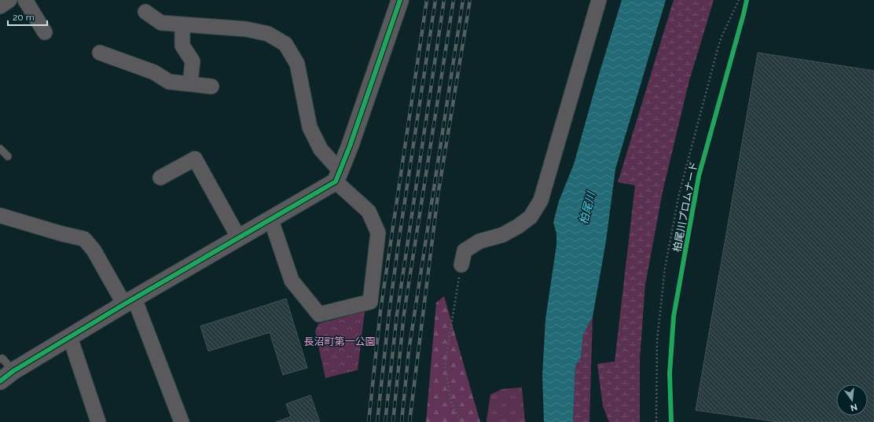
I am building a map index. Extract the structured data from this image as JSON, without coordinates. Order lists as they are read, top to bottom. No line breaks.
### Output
{"streets":{"cycle path":["柏尾川プロムナード"]},"water":["柏尾川"],"parks":["長沼町第一公園"],"scale_bar":"20 m","north":"bottom"}
